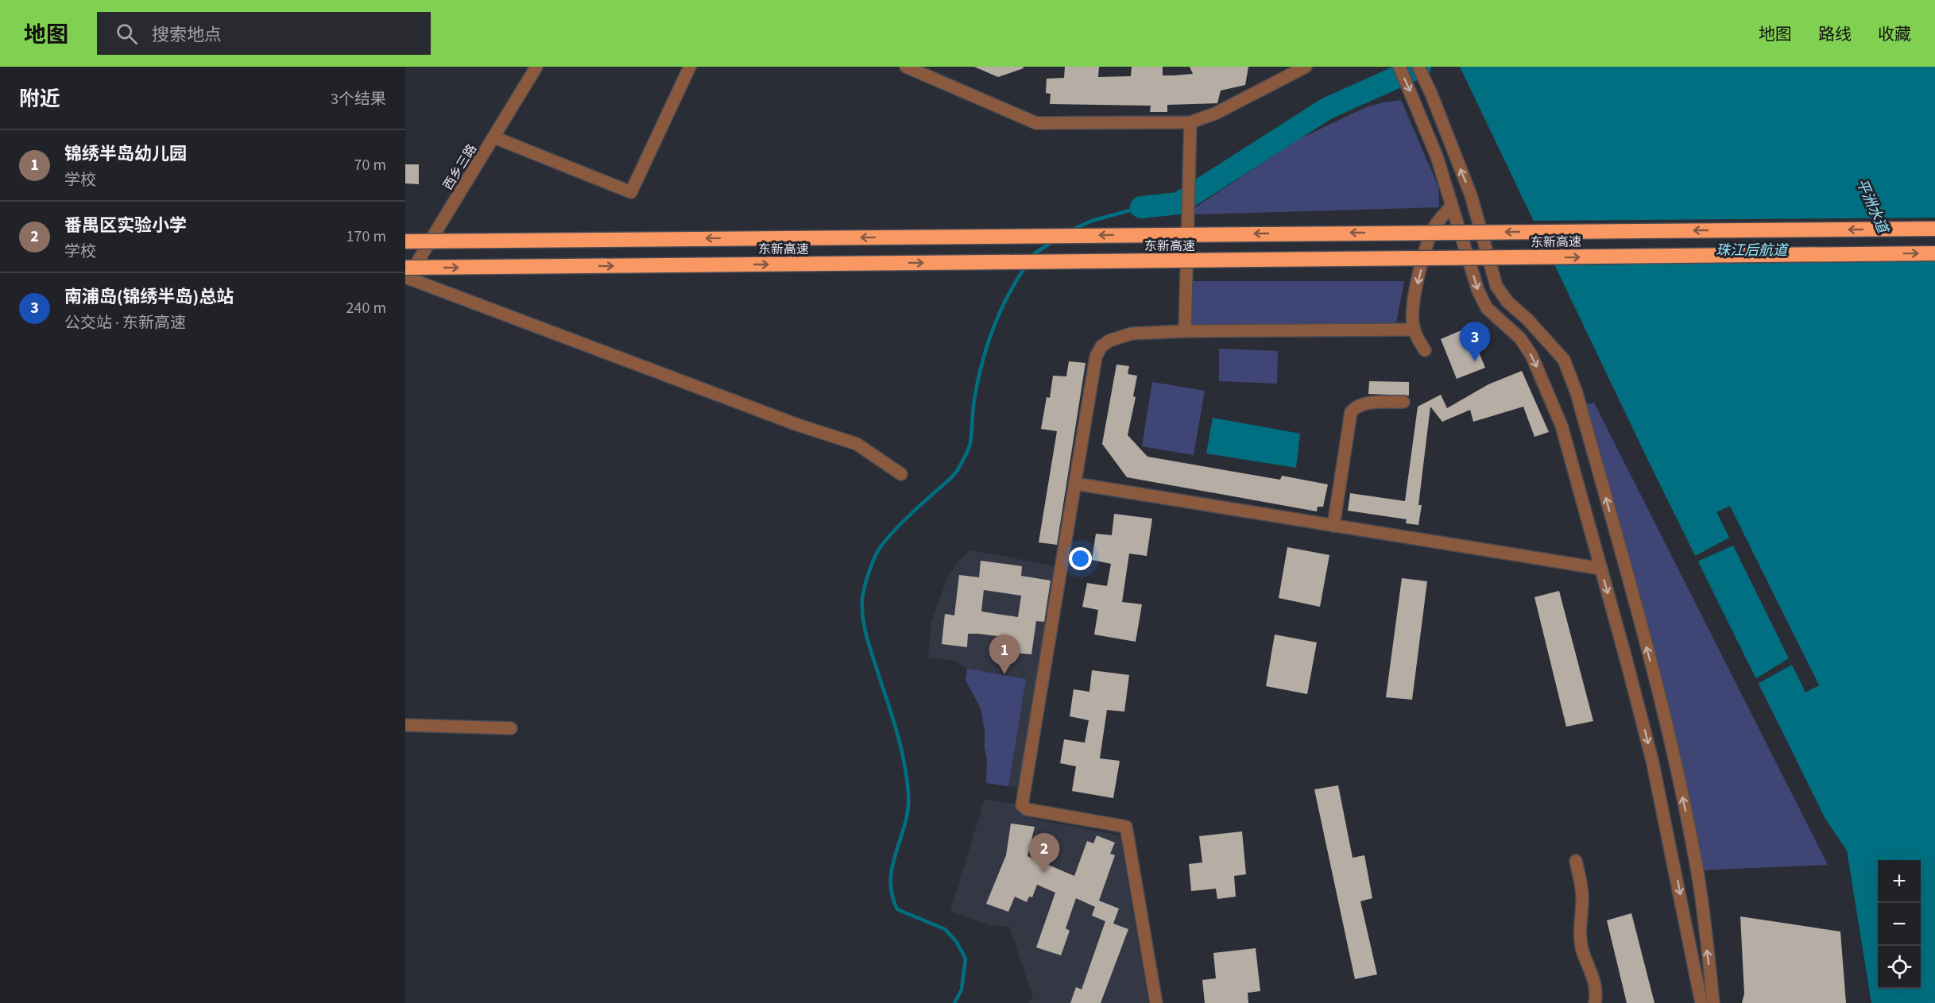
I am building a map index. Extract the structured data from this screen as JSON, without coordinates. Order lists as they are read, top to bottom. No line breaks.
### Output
{"streets":{"highway":["东新高速"],"street":["西乡三路"]},"crossings":[["西乡三路","东新高速"]],"water":["平洲水道","珠江后航道"],"page":{"header":"地图","search":"搜索地点","nav":["地图","路线","收藏"],"heading":["附近","3个结果"],"list":[{"mark":"1","name":"锦绣半岛幼儿园","note":"学校","value":"70 m"},{"mark":"2","name":"番禺区实验小学","note":"学校","value":"170 m"},{"mark":"3","name":"南浦岛(锦绣半岛)总站","note":"公交站 · 东新高速","value":"240 m"}],"pins":["3","1","2"],"map_buttons":["+","−"]}}
